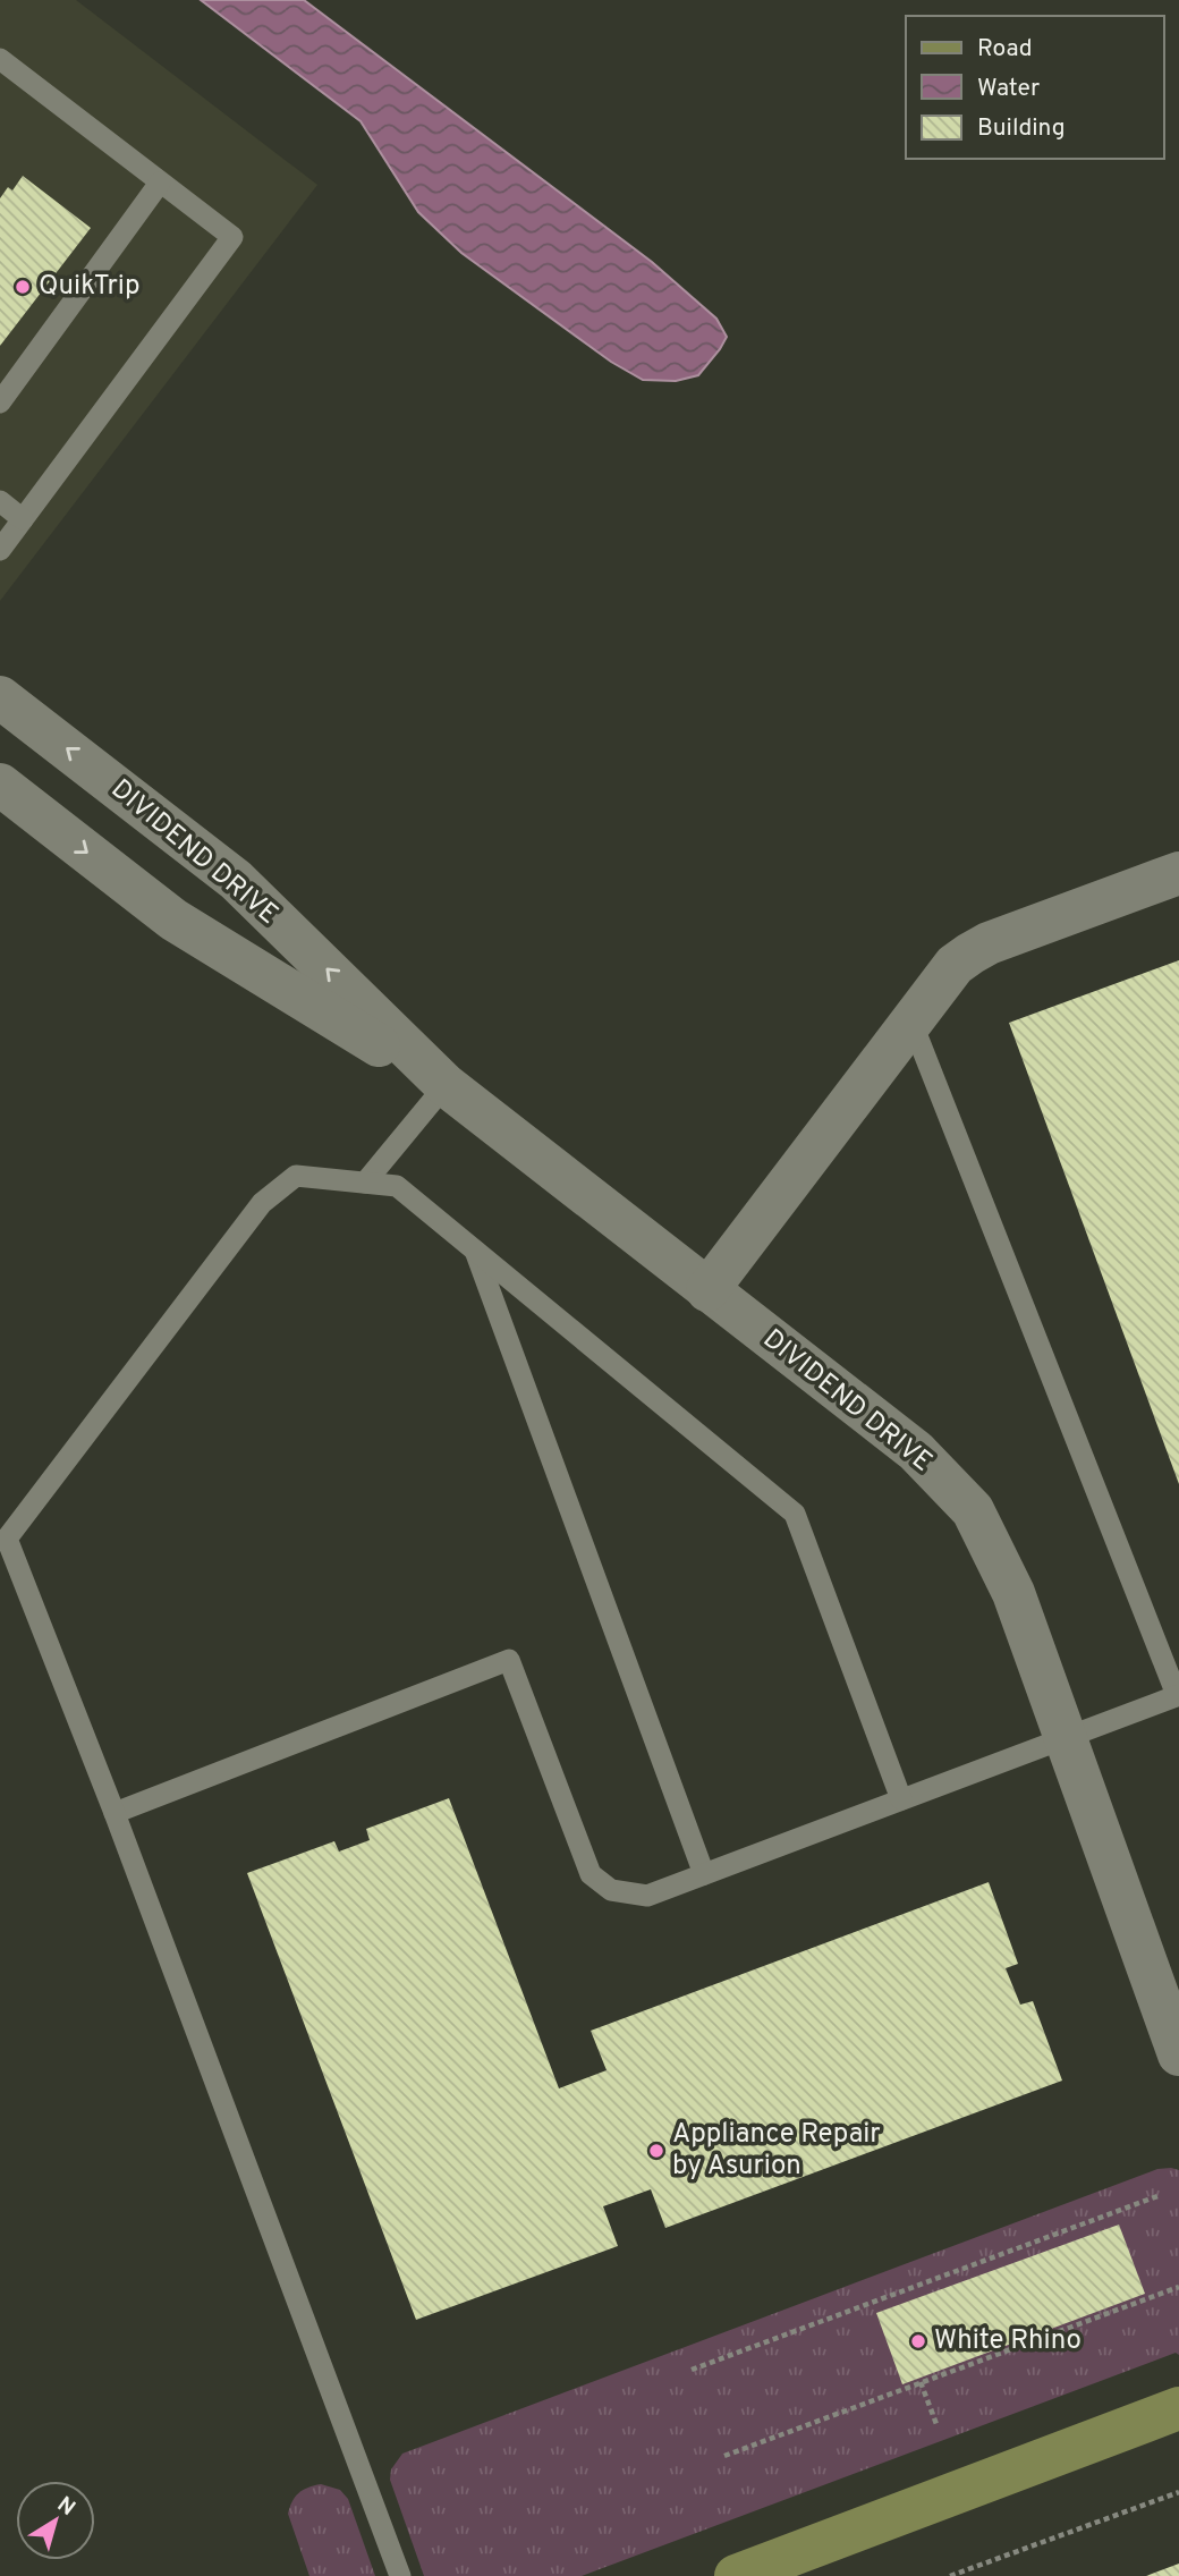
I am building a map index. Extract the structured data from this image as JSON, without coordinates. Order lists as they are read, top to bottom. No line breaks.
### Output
{"streets":{"street":["DIVIDEND DRIVE"]},"places":["QuikTrip","Appliance Repair by Asurion","White Rhino"],"legend":["Road","Water","Building"],"north":"top right"}
